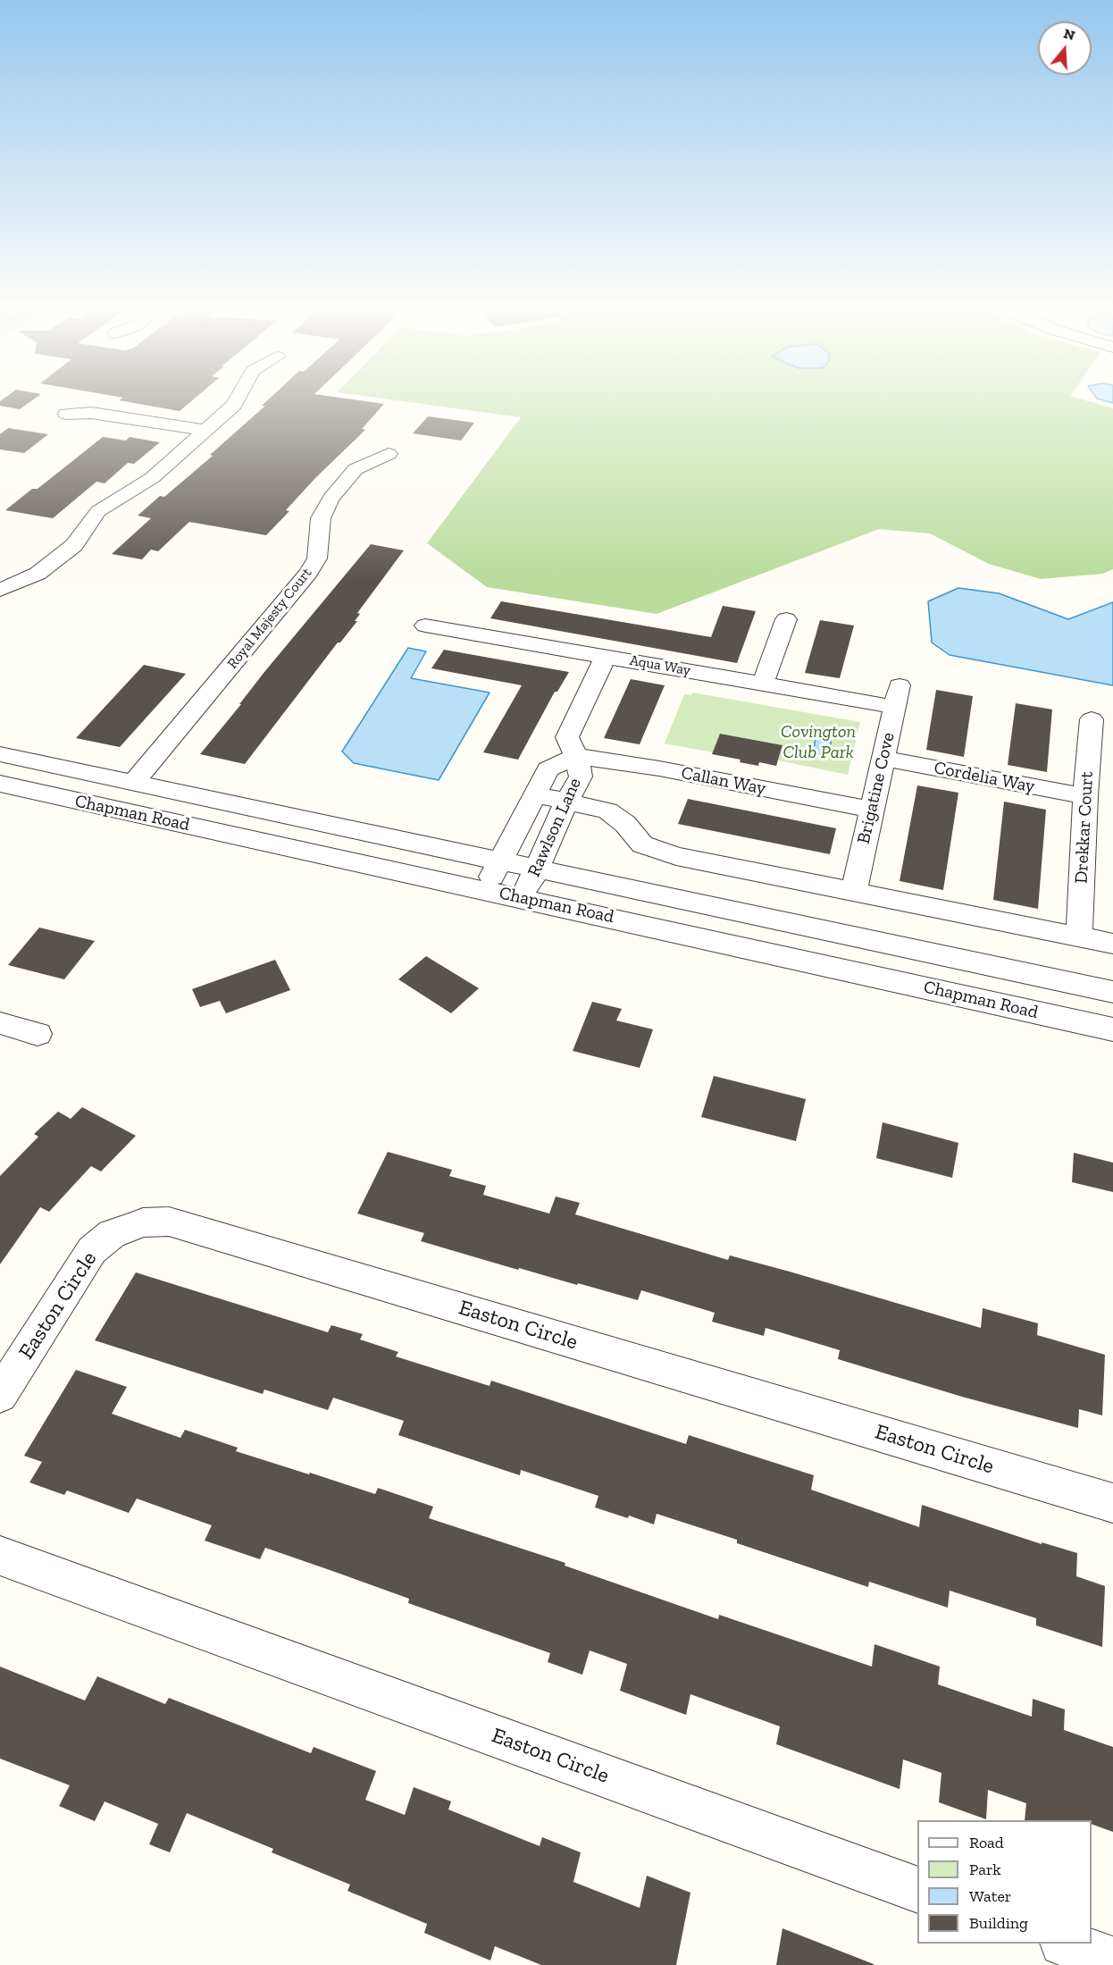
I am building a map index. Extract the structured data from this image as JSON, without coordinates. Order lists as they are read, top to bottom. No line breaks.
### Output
{"streets":{"street":["Royal Majesty Court","Aqua Way","Cordelia Way","Callan Way","Brigatine Cove","Chapman Road","Rawlson Lane","Drekkar Court","Easton Circle"]},"crossings":[["Royal Majesty Court","Chapman Road"],["Aqua Way","Brigatine Cove"],["Aqua Way","Rawlson Lane"],["Cordelia Way","Brigatine Cove"],["Cordelia Way","Drekkar Court"],["Callan Way","Brigatine Cove"],["Callan Way","Rawlson Lane"],["Chapman Road","Rawlson Lane"]],"parks":["Covington Club Park"],"legend":["Road","Park","Water","Building"],"north":"top"}
